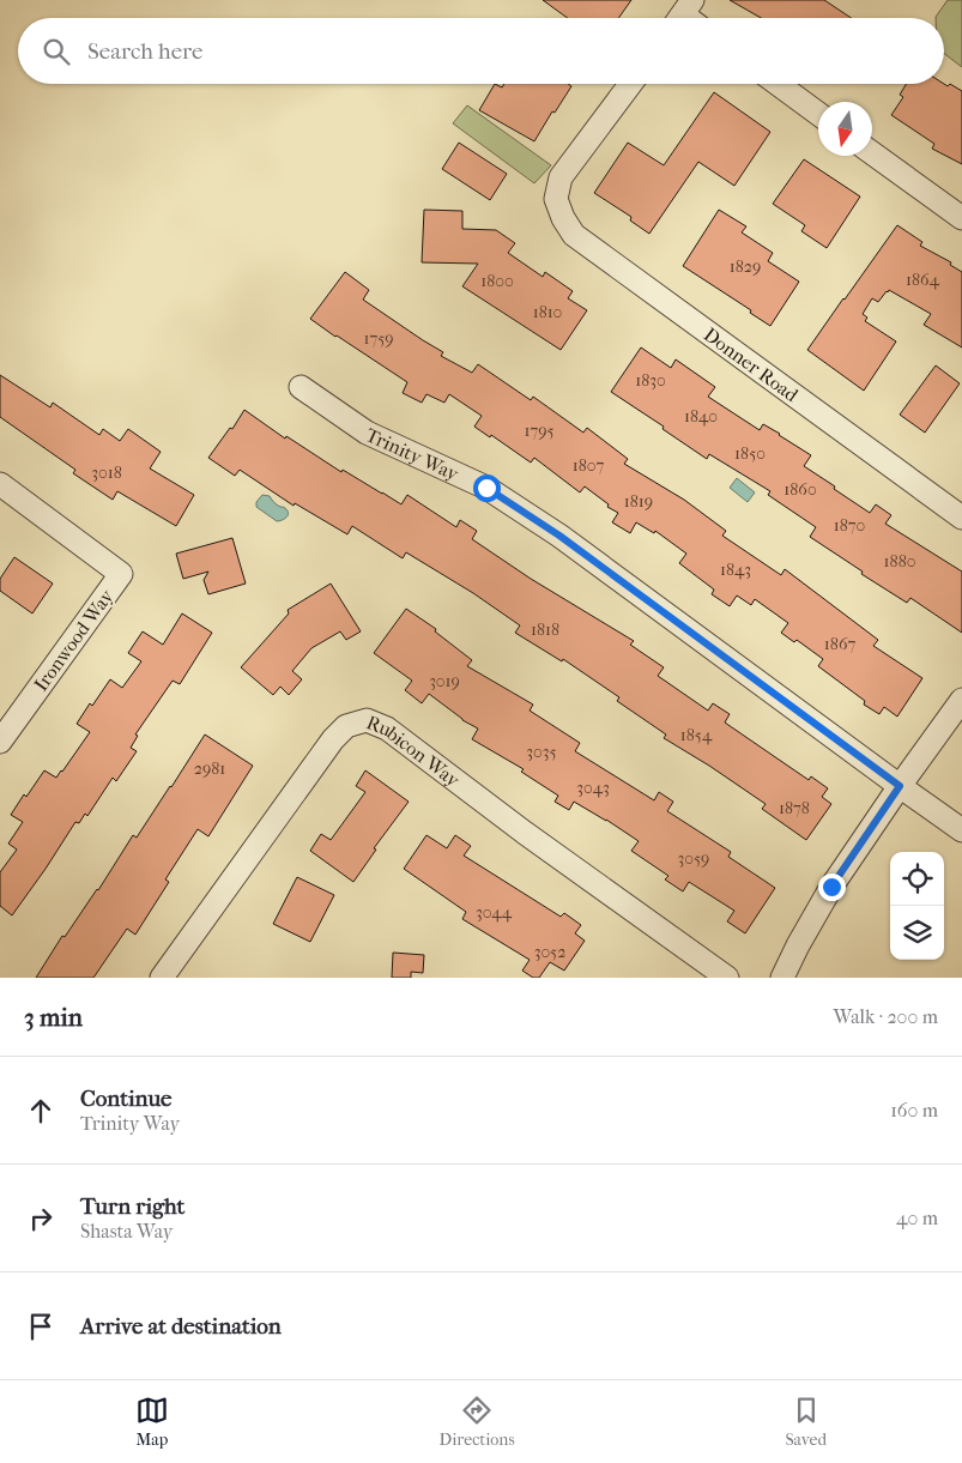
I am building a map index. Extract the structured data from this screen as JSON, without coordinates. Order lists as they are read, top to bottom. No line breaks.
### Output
{"streets":{"street":["Donner Road","Trinity Way","Ironwood Way","Rubicon Way"]},"house_numbers":["1829","1864","1800","1810","1759","1830","1840","1795","1850","1807","3018","1860","1819","1870","1880","1843","1818","1867","3019","1854","3035","2981","3043","1878","3059","3044","3052"],"north":"bottom","page":{"search":"Search here","heading":["3 min","Walk · 200 m"],"list":[["Continue","Trinity Way","160 m"],["Turn right","Shasta Way","40 m"],"Arrive at destination"],"nav":["Map","Directions","Saved"]}}
